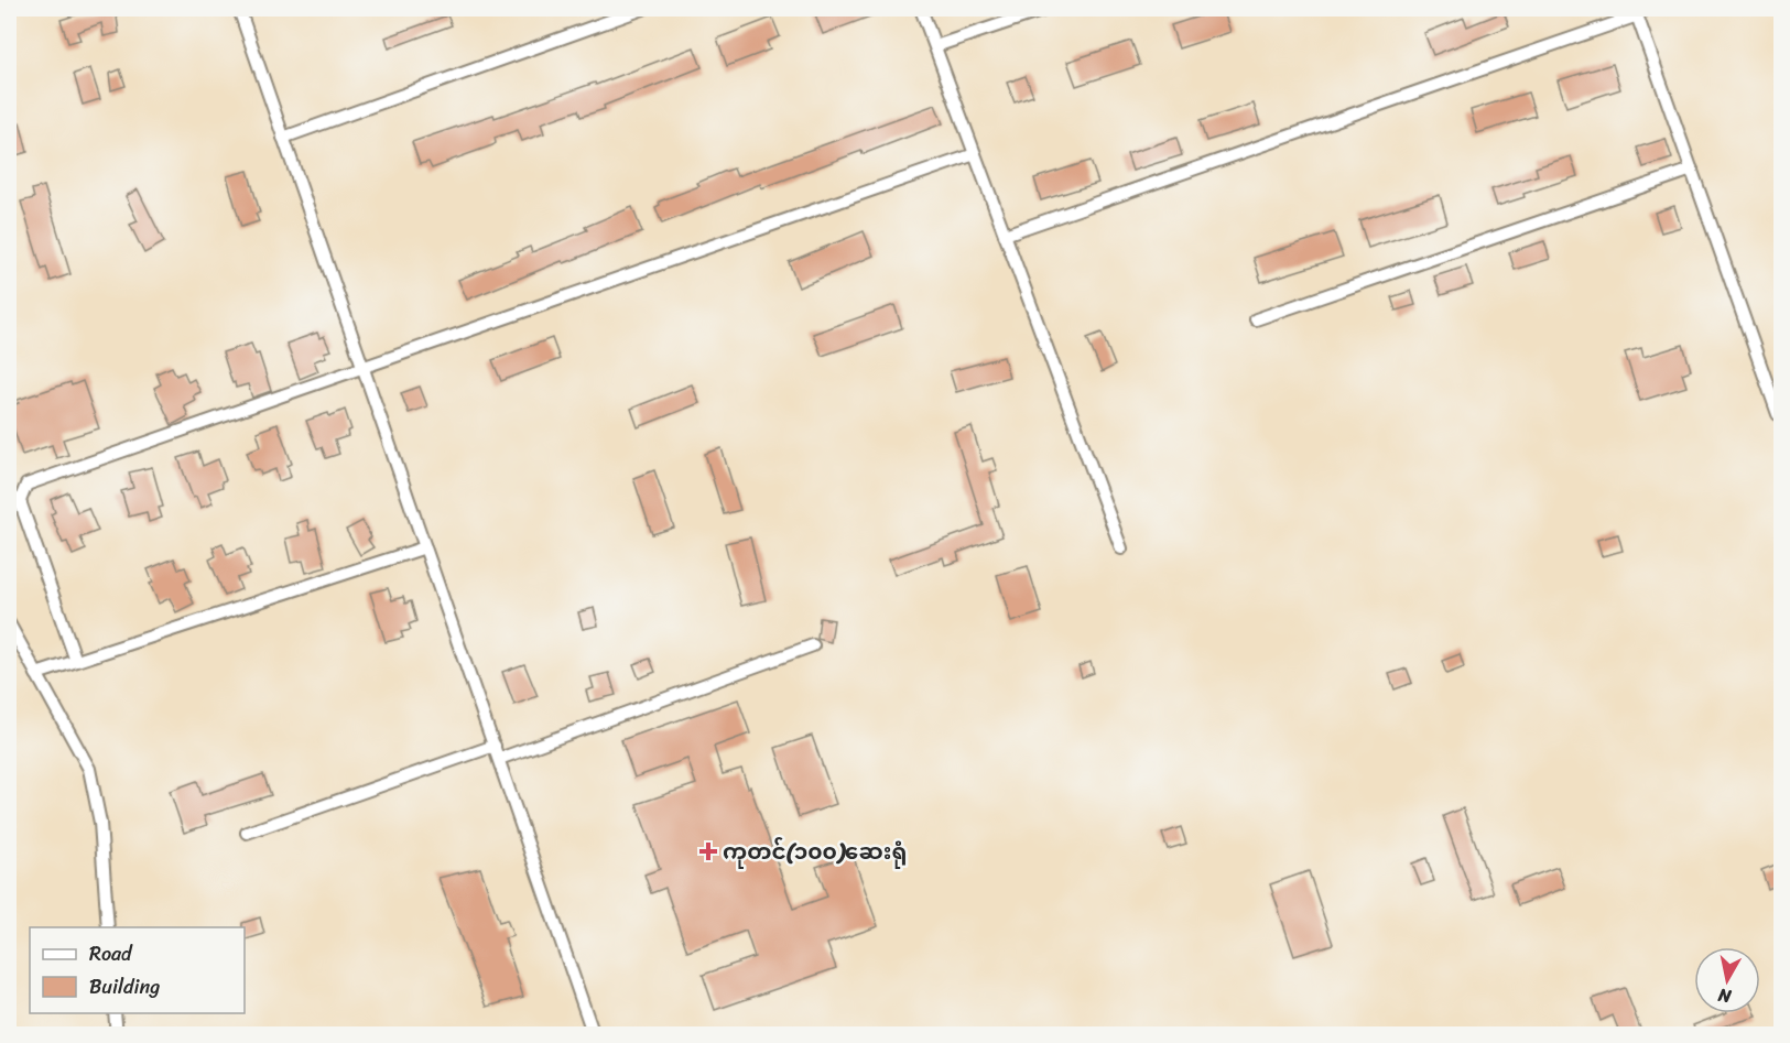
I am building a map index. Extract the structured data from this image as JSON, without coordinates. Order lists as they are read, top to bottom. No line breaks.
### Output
{"places":{"health":["ကုတင်(၁၀၀)ဆေးရုံ"]},"legend":["Road","Building"],"north":"bottom"}
